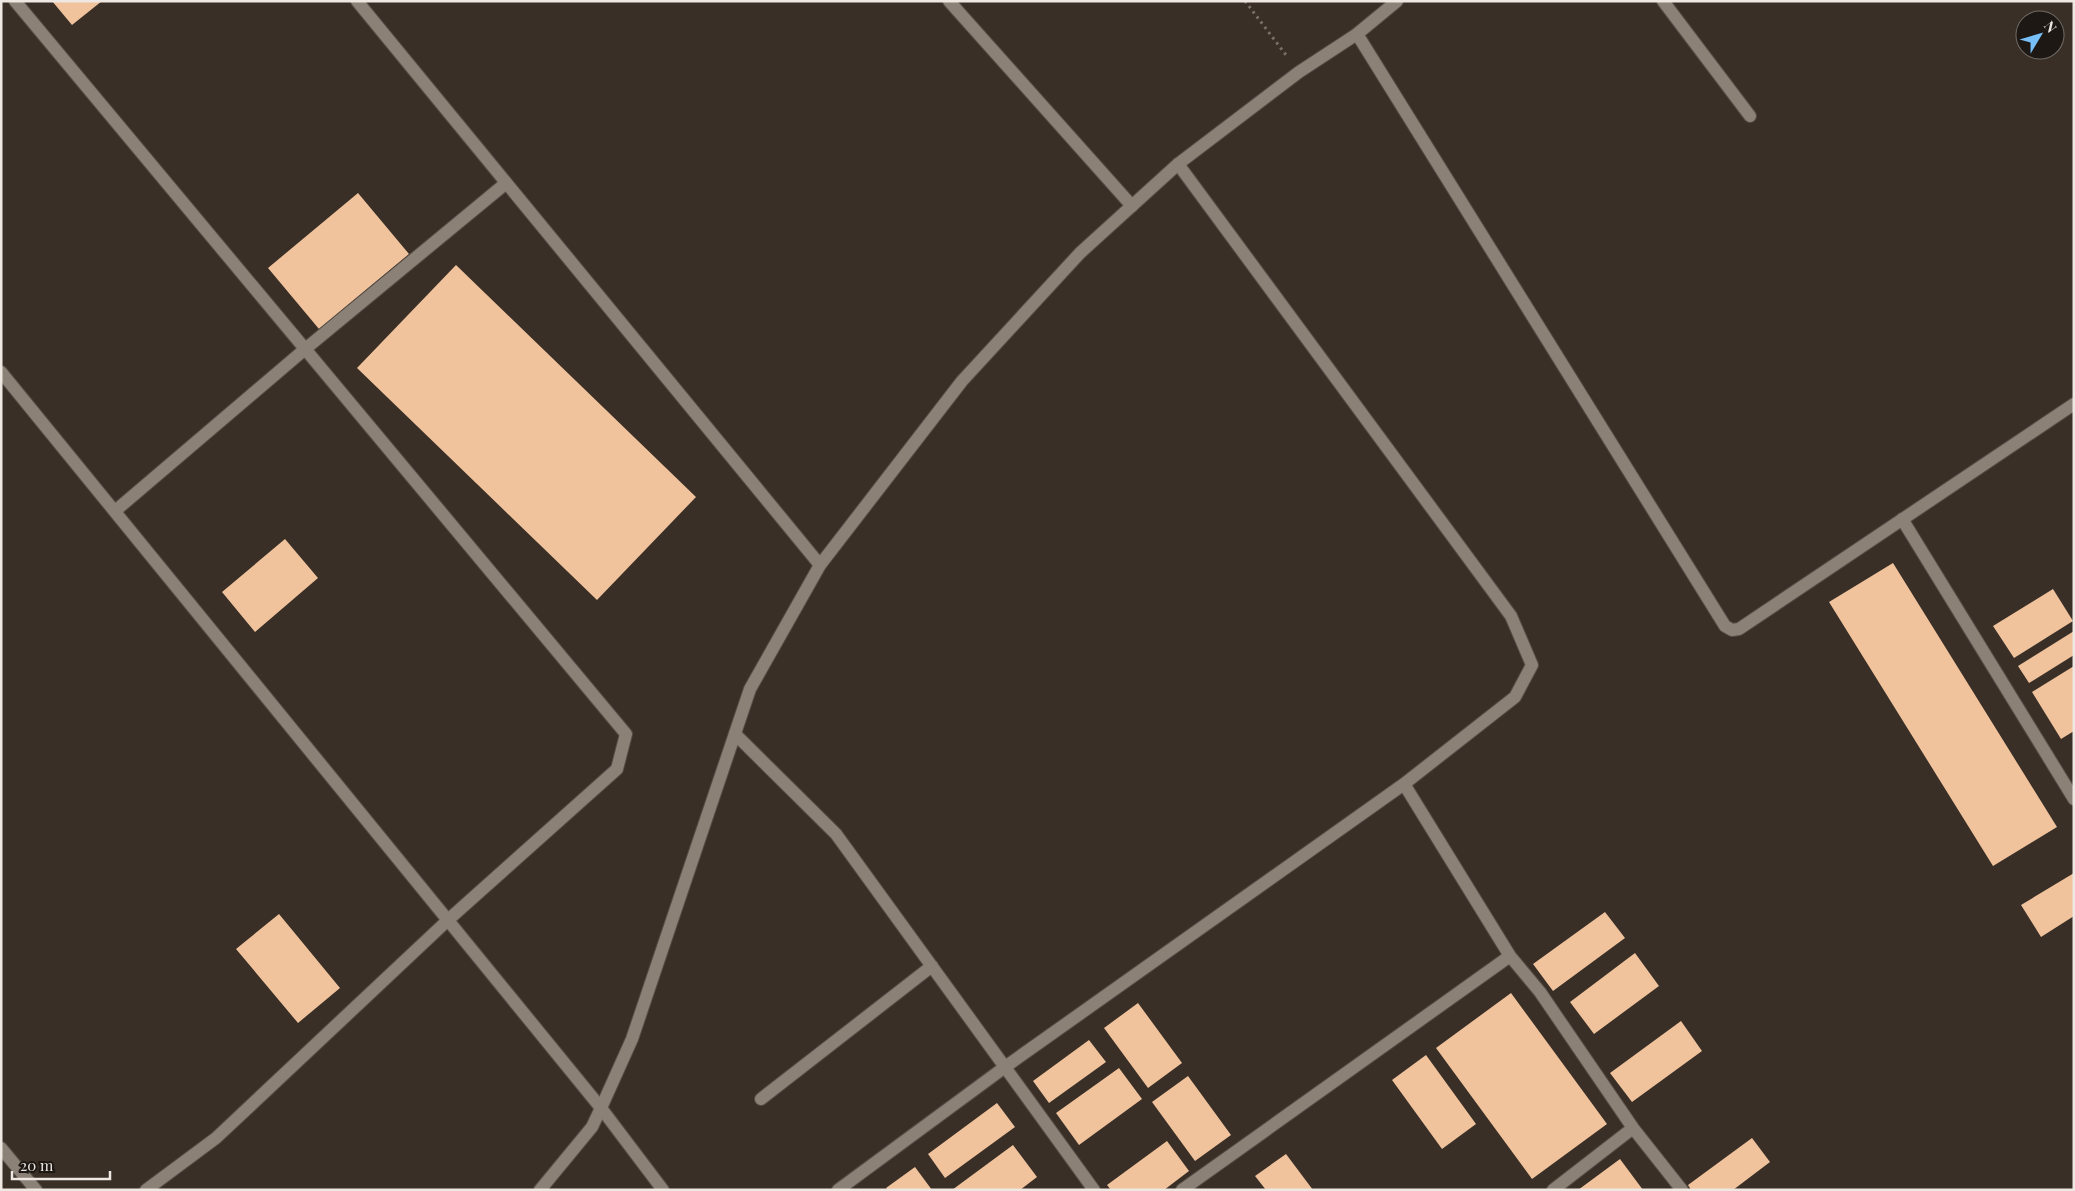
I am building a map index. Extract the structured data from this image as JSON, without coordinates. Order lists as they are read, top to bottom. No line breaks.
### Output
{"scale_bar":"20 m","north":"top right"}
